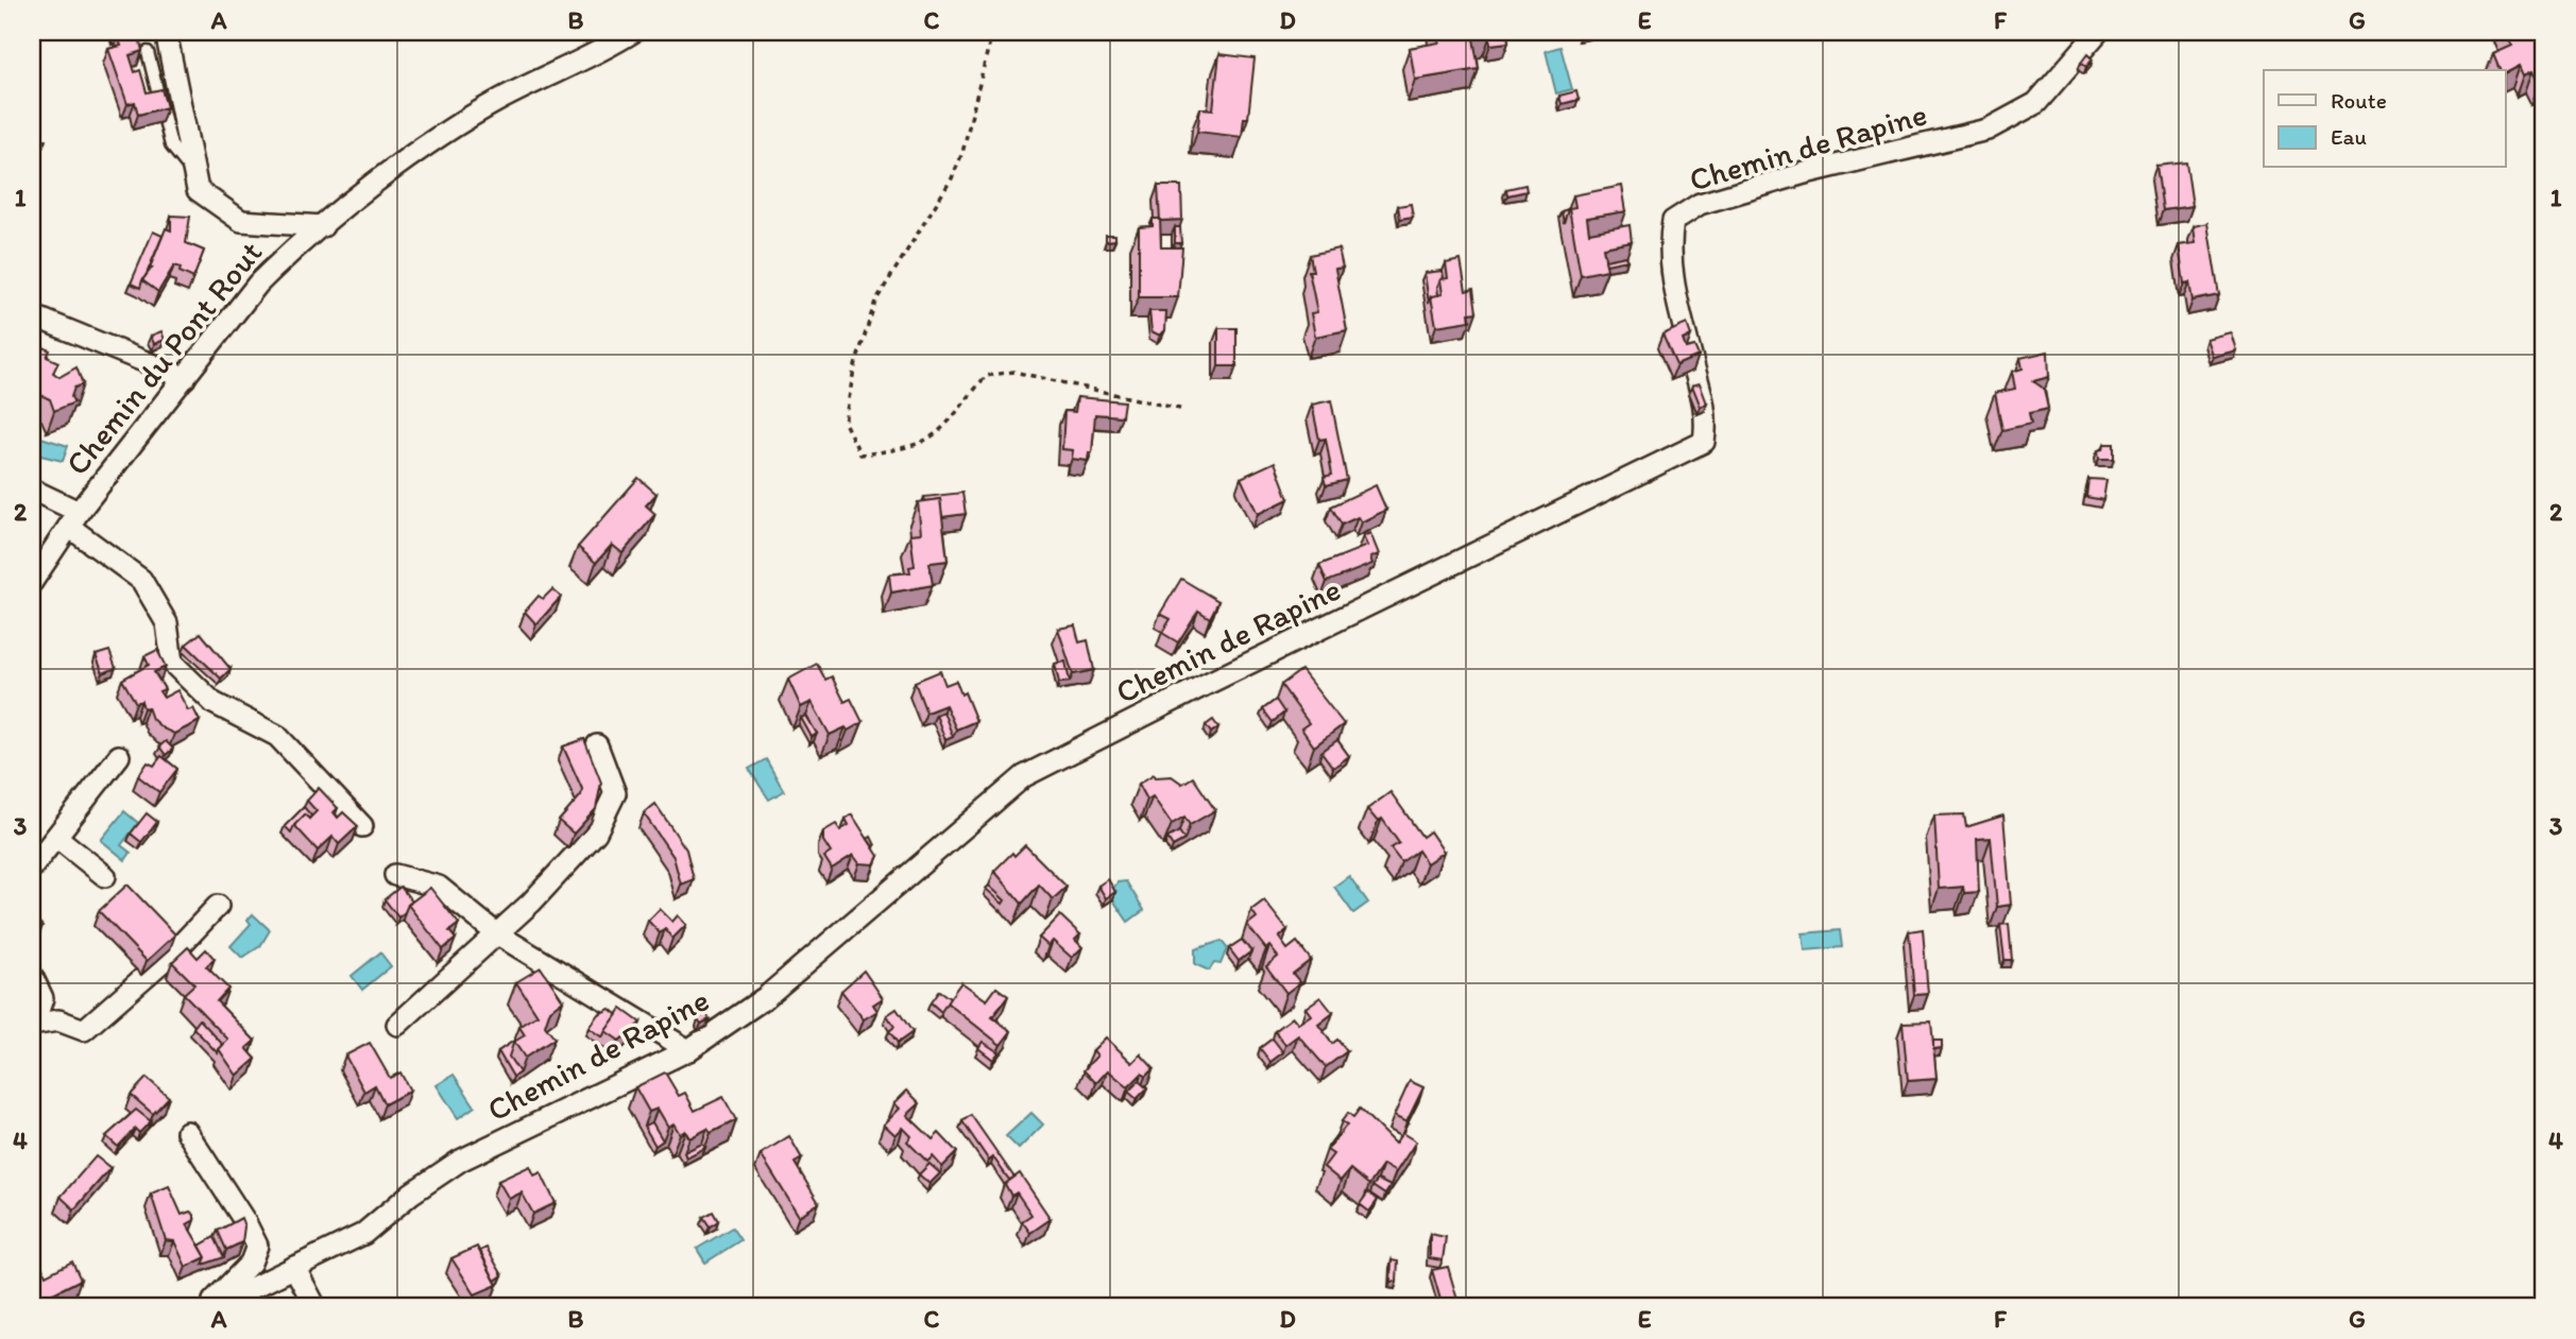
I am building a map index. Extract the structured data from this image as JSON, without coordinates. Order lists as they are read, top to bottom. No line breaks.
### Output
{"streets":{"street":["Chemin de Rapine","Chemin du Pont Rout"]},"legend":["Route","Eau"],"grid":{"columns":["A","B","C","D","E","F","G"],"rows":["1","2","3","4"]}}
